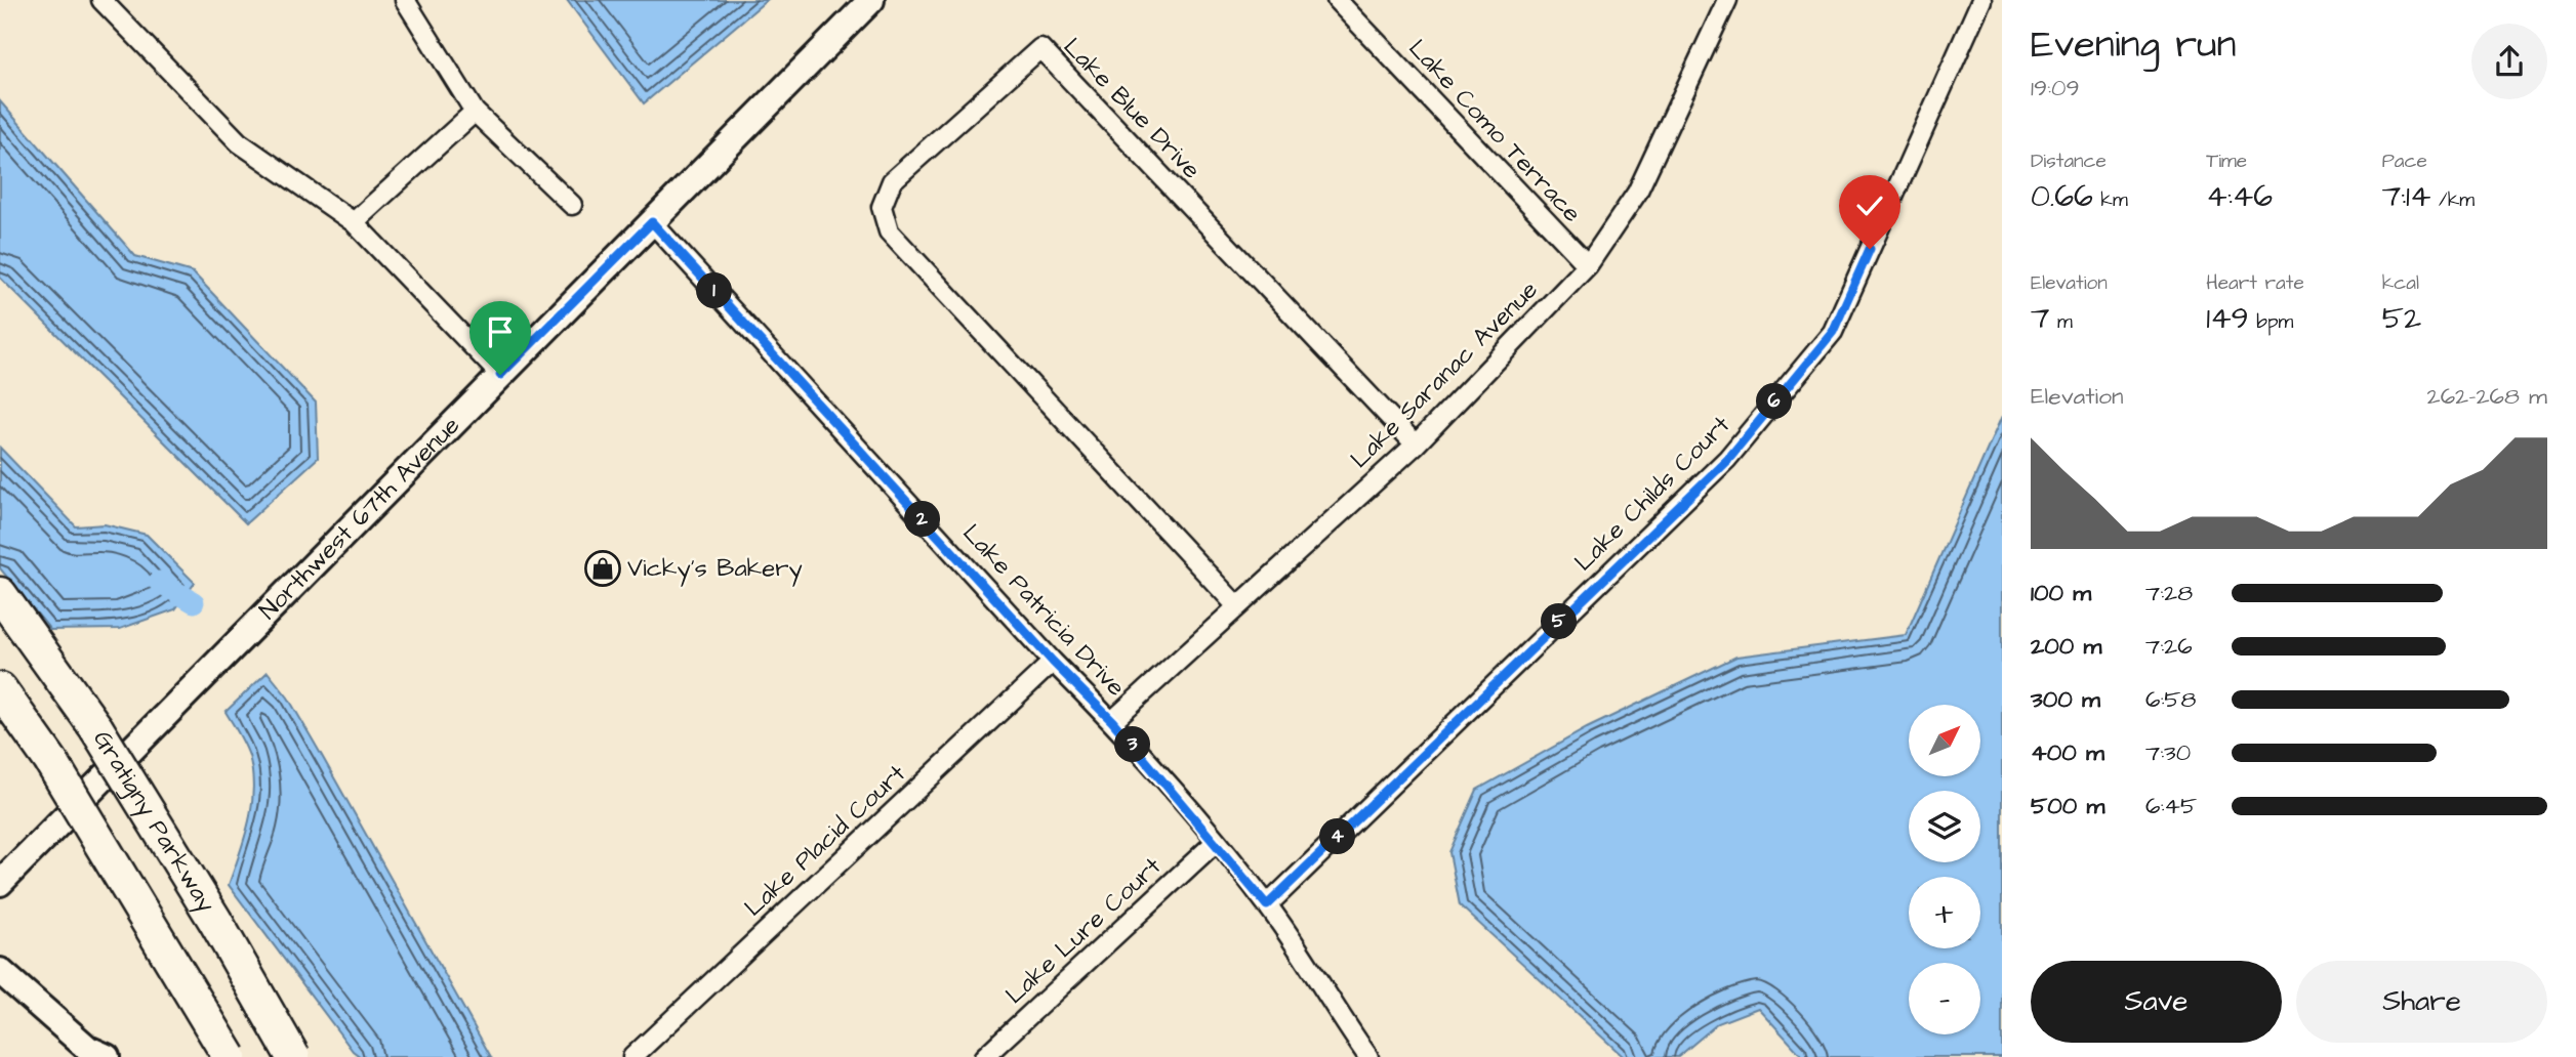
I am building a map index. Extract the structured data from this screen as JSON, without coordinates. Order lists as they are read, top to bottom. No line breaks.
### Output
{"streets":{"highway":["Gratigny Parkway"],"main road":["Northwest 67th Avenue"],"street":["Lake Blue Drive","Lake Como Terrace","Lake Saranac Avenue","Lake Childs Court","Lake Patricia Drive","Lake Placid Court","Lake Lure Court"]},"crossings":[["Lake Blue Drive","Lake Saranac Avenue"],["Lake Como Terrace","Lake Saranac Avenue"],["Lake Saranac Avenue","Lake Patricia Drive"],["Lake Childs Court","Lake Patricia Drive"],["Northwest 67th Avenue","Lake Patricia Drive"],["Lake Patricia Drive","Lake Placid Court"],["Lake Patricia Drive","Lake Lure Court"]],"places":{"shop":["Vicky’s Bakery"]},"north":"top right","page":{"heading":["Evening run","19:09"],"stats":[["Distance","0.66 km"],["Time","4:46"],["Pace","7:14 /km"],["Elevation","7 m"],["Heart rate","149 bpm"],["kcal","52"]],"pins":["1","6","2","5","3","4"],"chart":["Elevation","262–268 m"],"list":[{"name":"100 m","note":"7:28"},{"name":"200 m","note":"7:26"},{"name":"300 m","note":"6:58"},{"name":"400 m","note":"7:30"},{"name":"500 m","note":"6:45"}],"map_buttons":["+","−"],"buttons":["Save","Share"]}}
